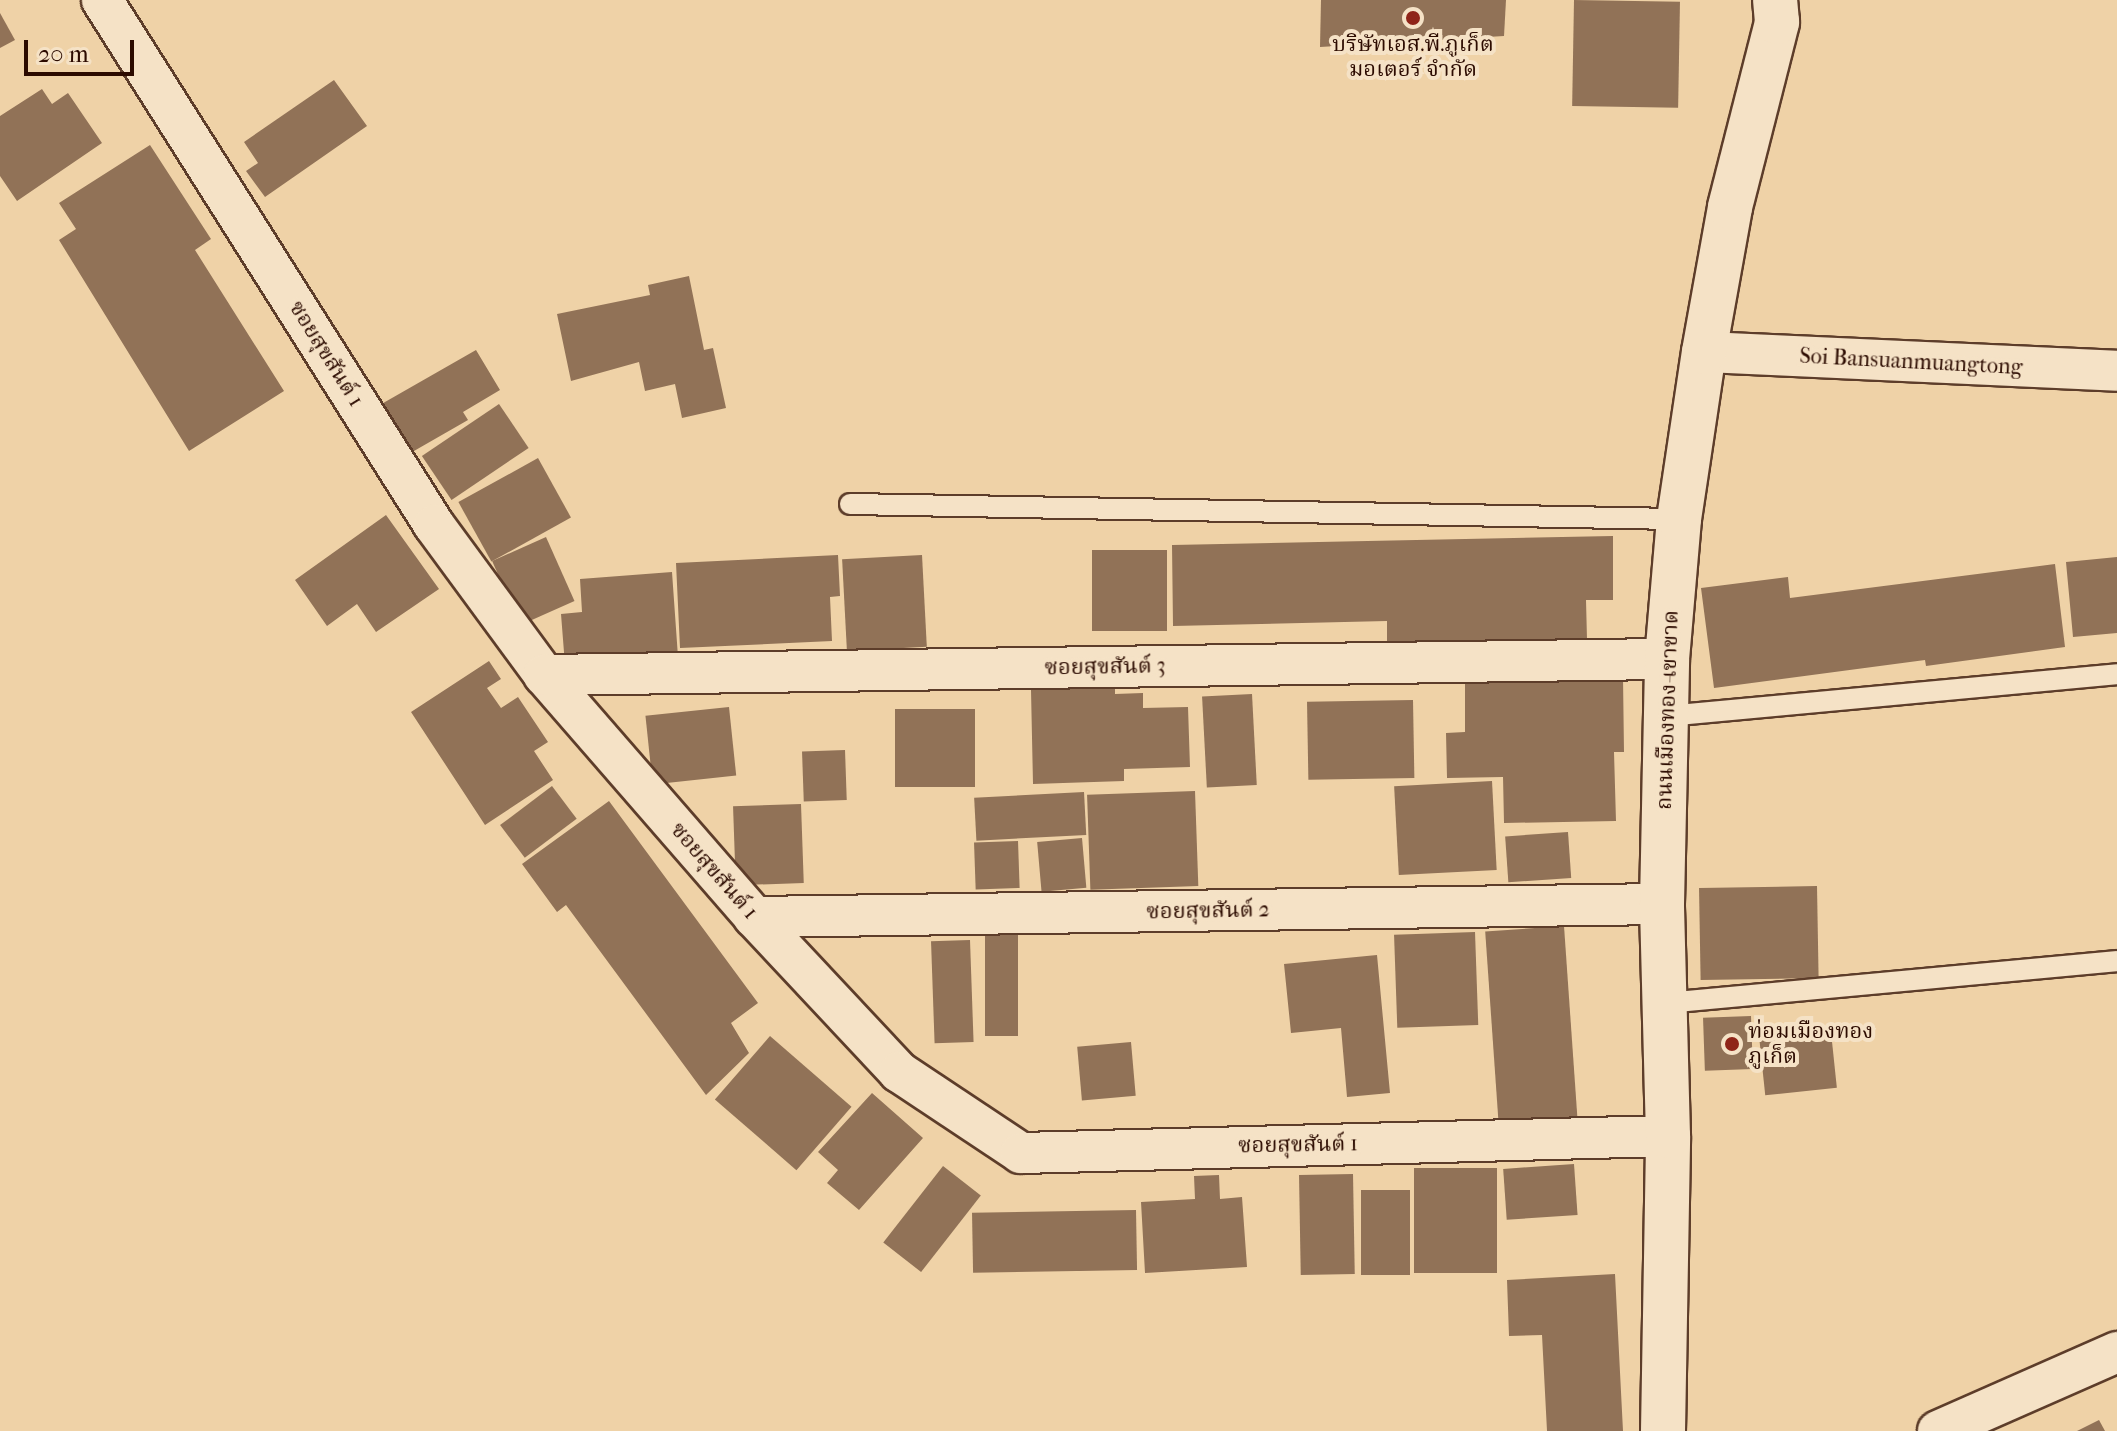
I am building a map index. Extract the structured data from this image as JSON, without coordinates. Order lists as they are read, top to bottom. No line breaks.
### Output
{"streets":{"street":["ซอยสุขสันต์ 1","Soi Bansuanmuangtong","ซอยสุขสันต์ 3","ถนนเมืองทอง-เขาขาด","ซอยสุขสันต์ 2"]},"crossings":[["ซอยสุขสันต์ 1","ซอยสุขสันต์ 3"],["ซอยสุขสันต์ 1","ถนนเมืองทอง-เขาขาด"],["ซอยสุขสันต์ 1","ซอยสุขสันต์ 2"],["Soi Bansuanmuangtong","ถนนเมืองทอง-เขาขาด"],["ซอยสุขสันต์ 3","ถนนเมืองทอง-เขาขาด"],["ถนนเมืองทอง-เขาขาด","ซอยสุขสันต์ 2"]],"places":["บริษัทเอส.พี.ภูเก็ต มอเตอร์ จำกัด","ท่อมเมืองทอง ภูเก็ต"],"scale_bar":"20 m"}
